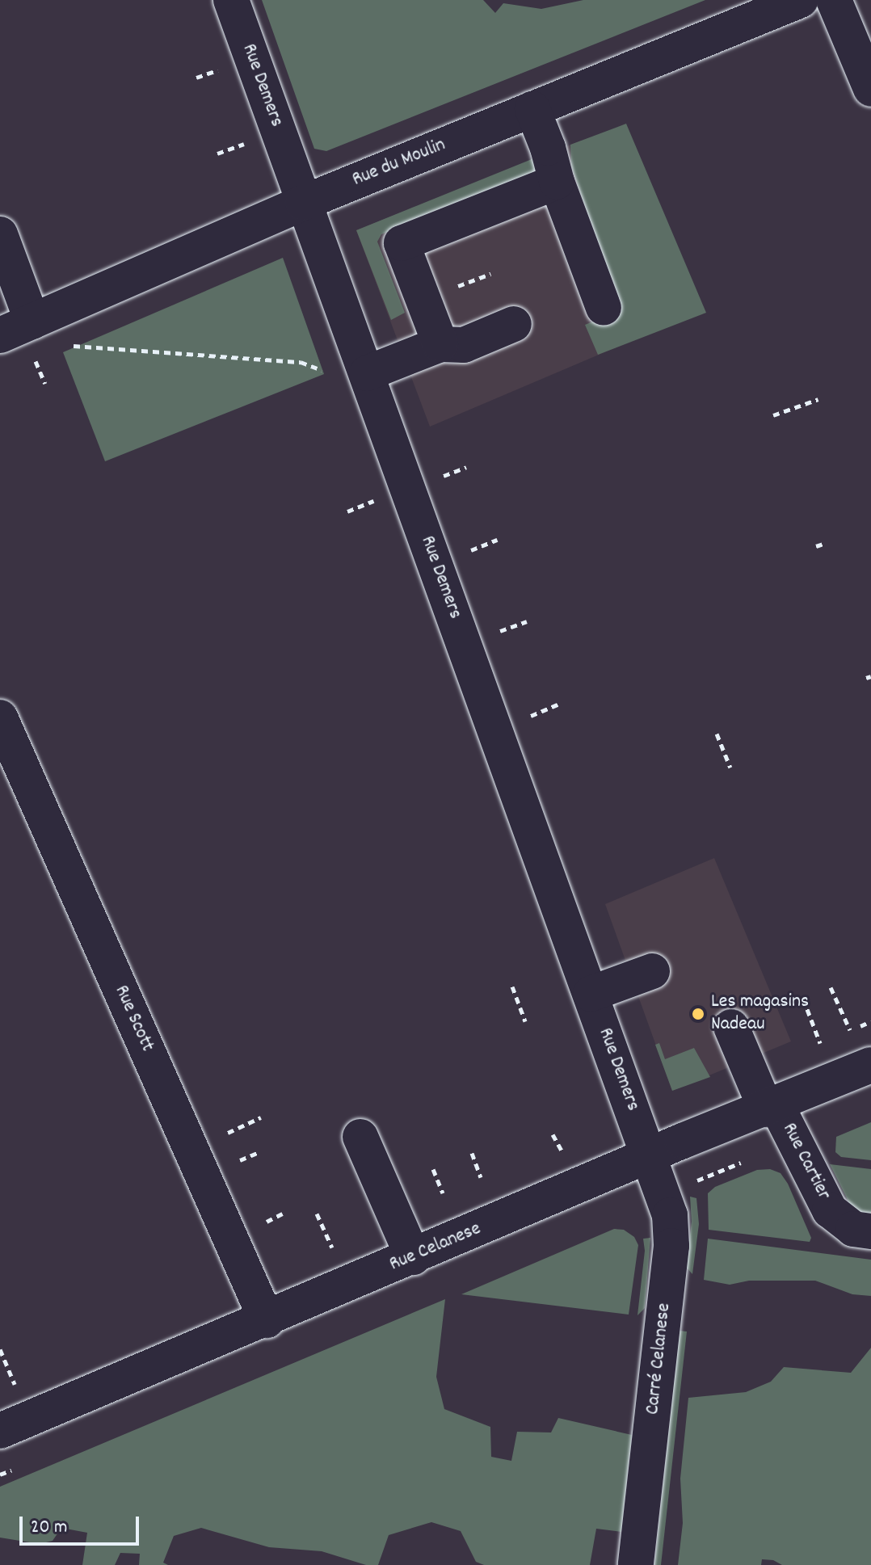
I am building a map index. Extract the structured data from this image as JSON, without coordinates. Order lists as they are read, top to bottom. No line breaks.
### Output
{"streets":{"street":["Rue Demers","Rue du Moulin","Rue Scott","Rue Cartier","Rue Celanese","Carré Celanese"]},"crossings":[["Rue Demers","Rue du Moulin"],["Rue Demers","Rue Celanese"],["Rue Demers","Carré Celanese"],["Rue Scott","Rue Celanese"],["Rue Cartier","Rue Celanese"],["Rue Celanese","Carré Celanese"]],"places":["Les magasins Nadeau"],"scale_bar":"20 m"}
